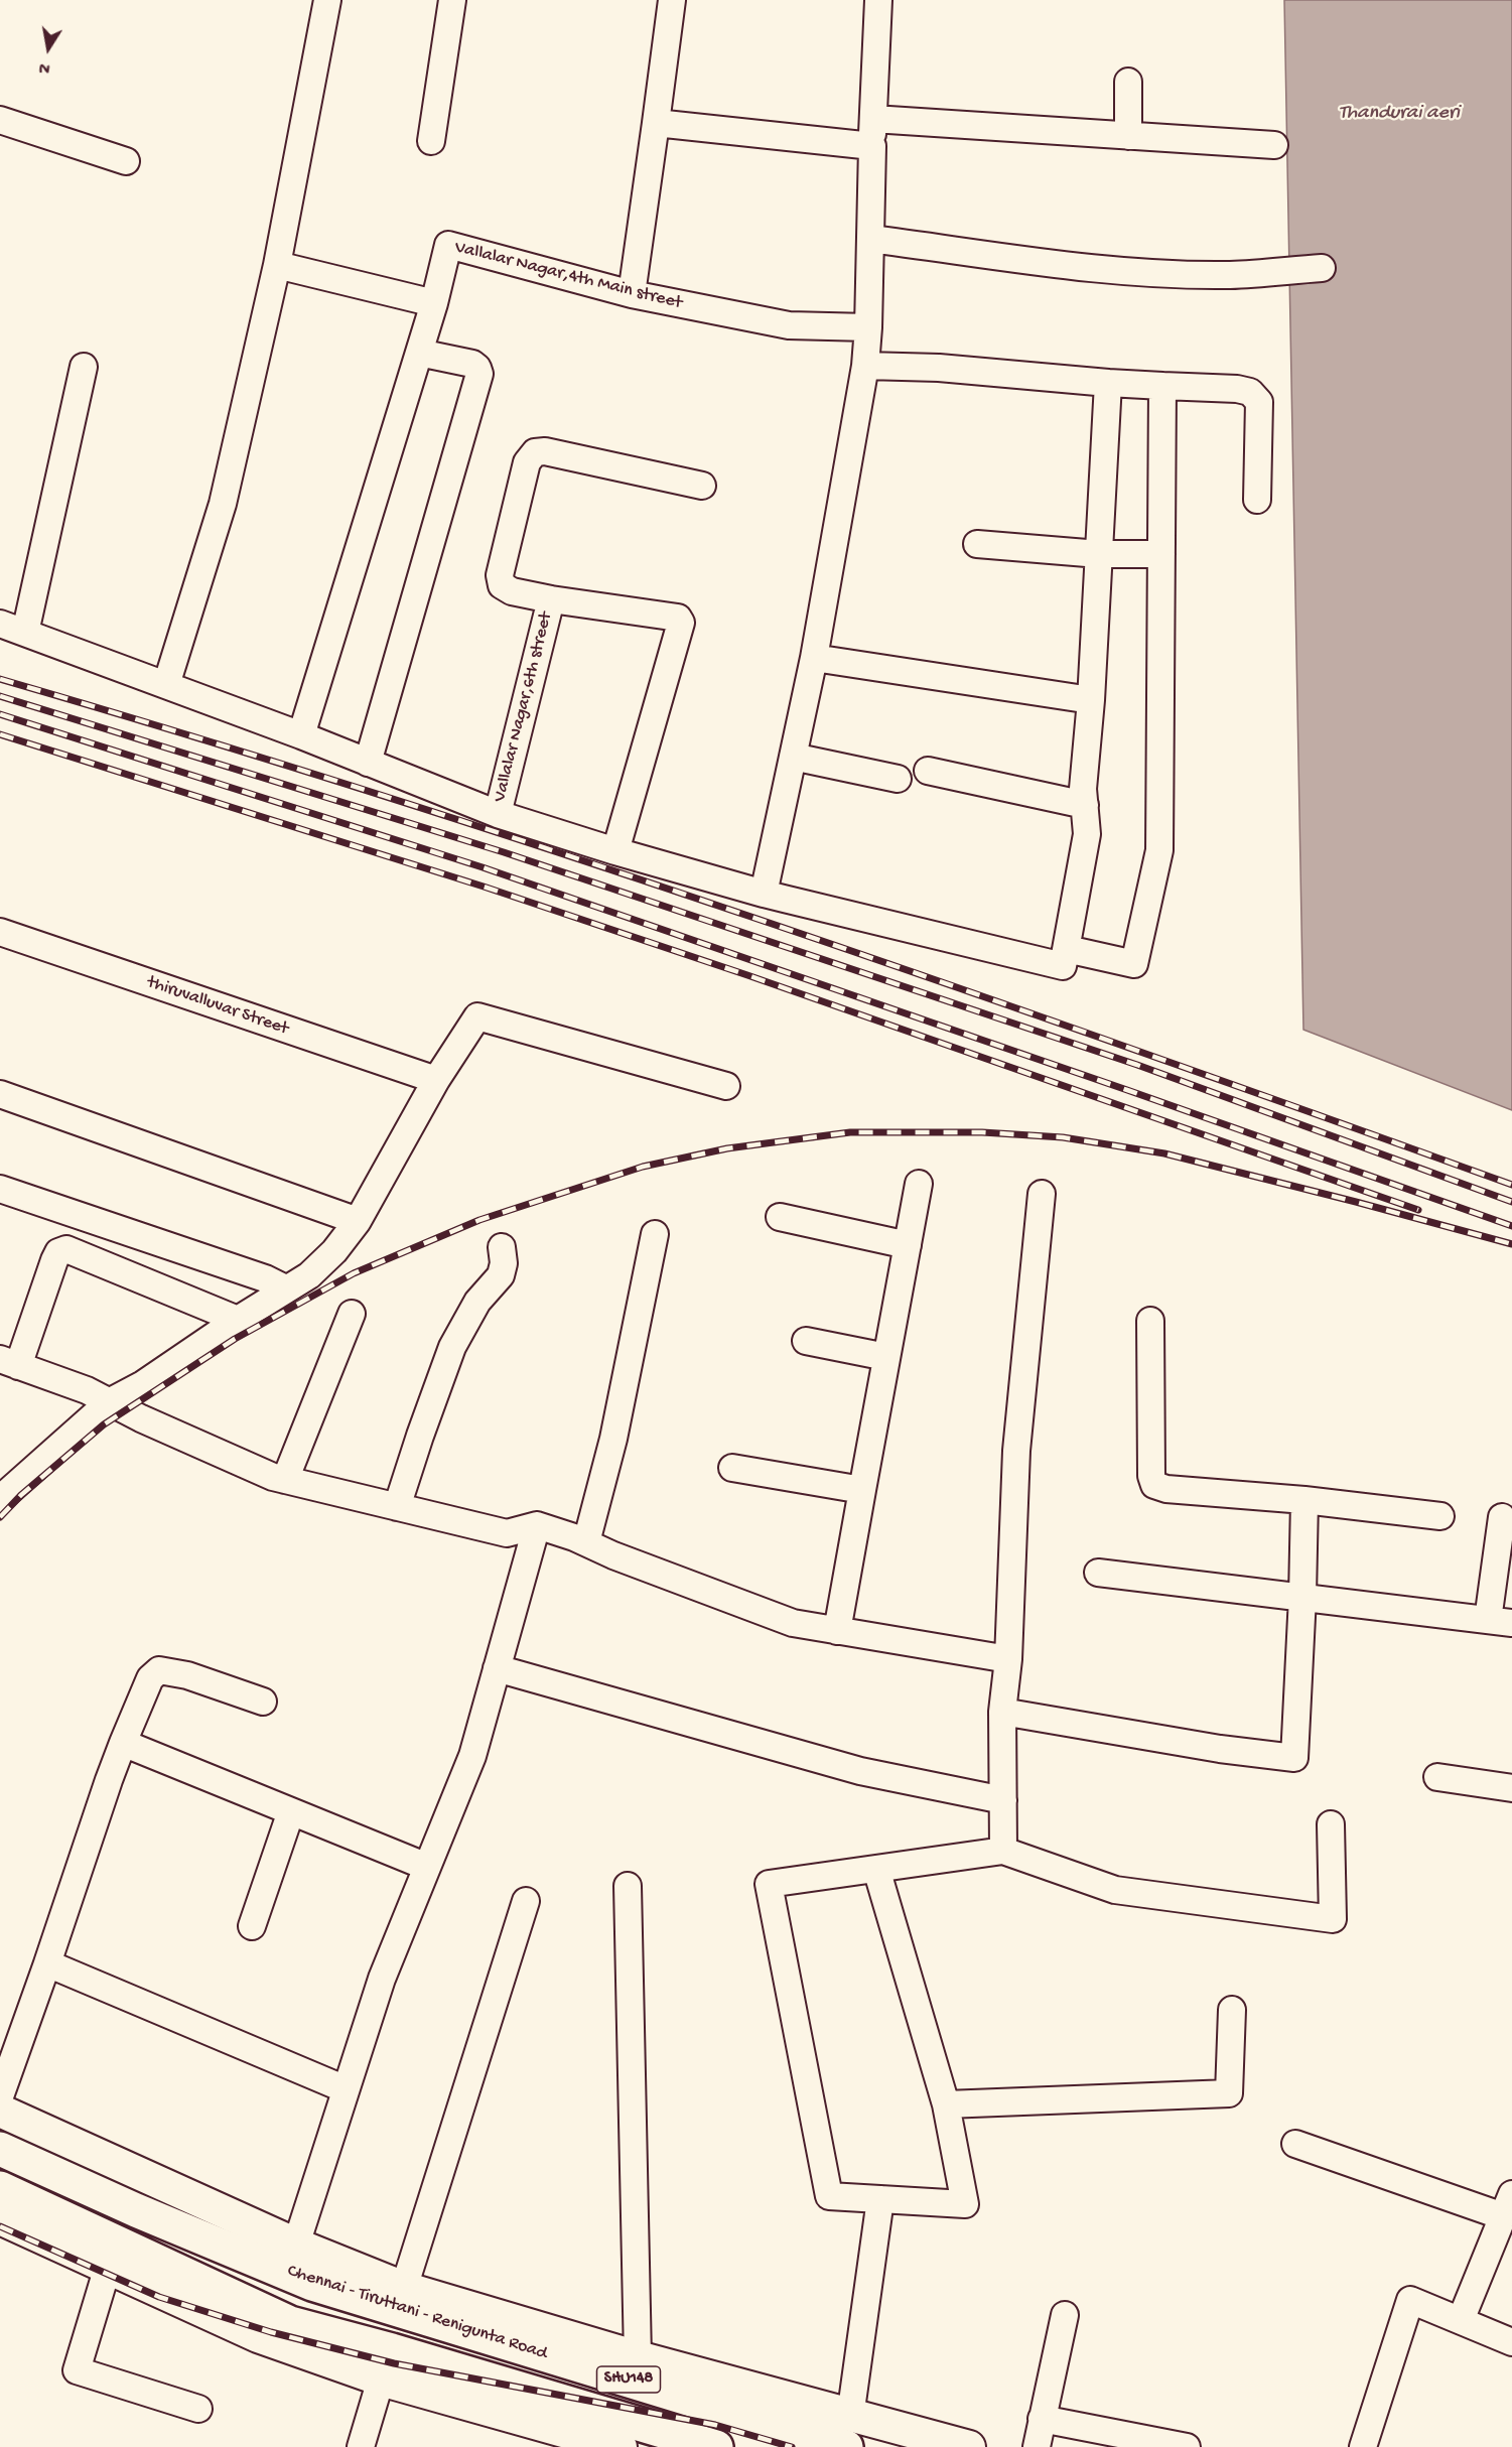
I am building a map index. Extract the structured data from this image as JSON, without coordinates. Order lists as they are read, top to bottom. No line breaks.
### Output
{"streets":{"highway":["Chennai - Tiruttani - Renigunta Road","SHU148"],"street":["Vallalar Nagar,4th Main street","Vallalar Nagar,6th street","thiruvalluvar Street"]},"water":["Thandurai aeri"],"north":"bottom"}
